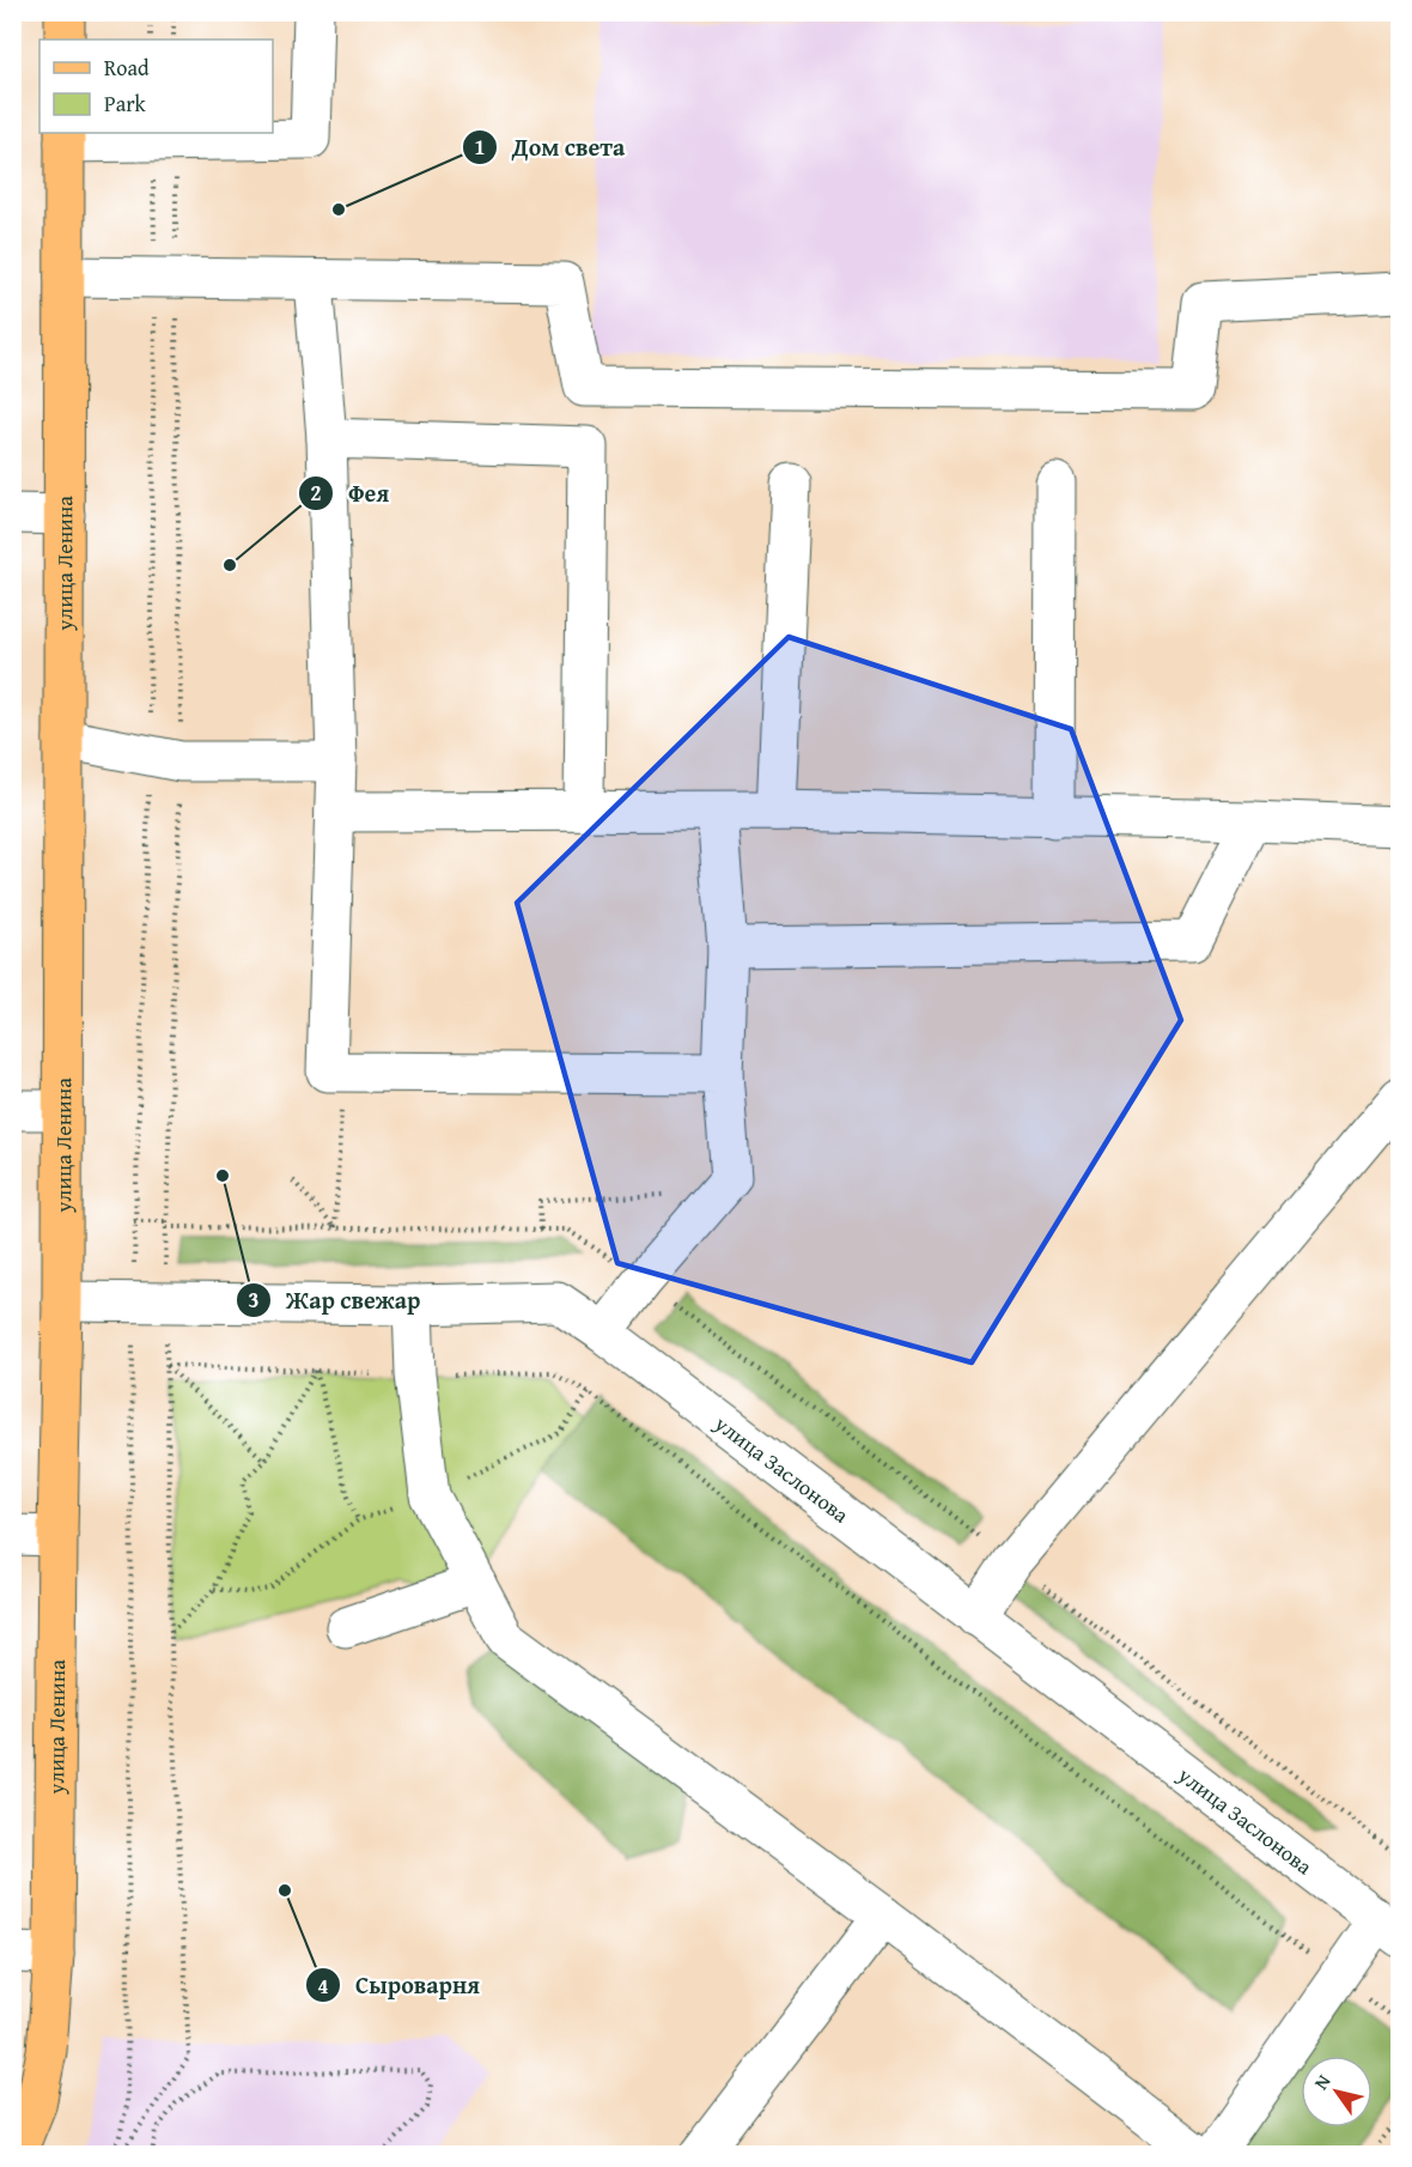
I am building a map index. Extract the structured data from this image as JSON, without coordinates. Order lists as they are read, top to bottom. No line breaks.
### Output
{"streets":{"main road":["улица Ленина"],"street":["улица Заслонова"]},"crossings":[["улица Ленина","улица Заслонова"]],"places":["Дом света","Фея","Жар свежар","Сыроварня"],"legend":["Road","Park"],"north":"top left"}
